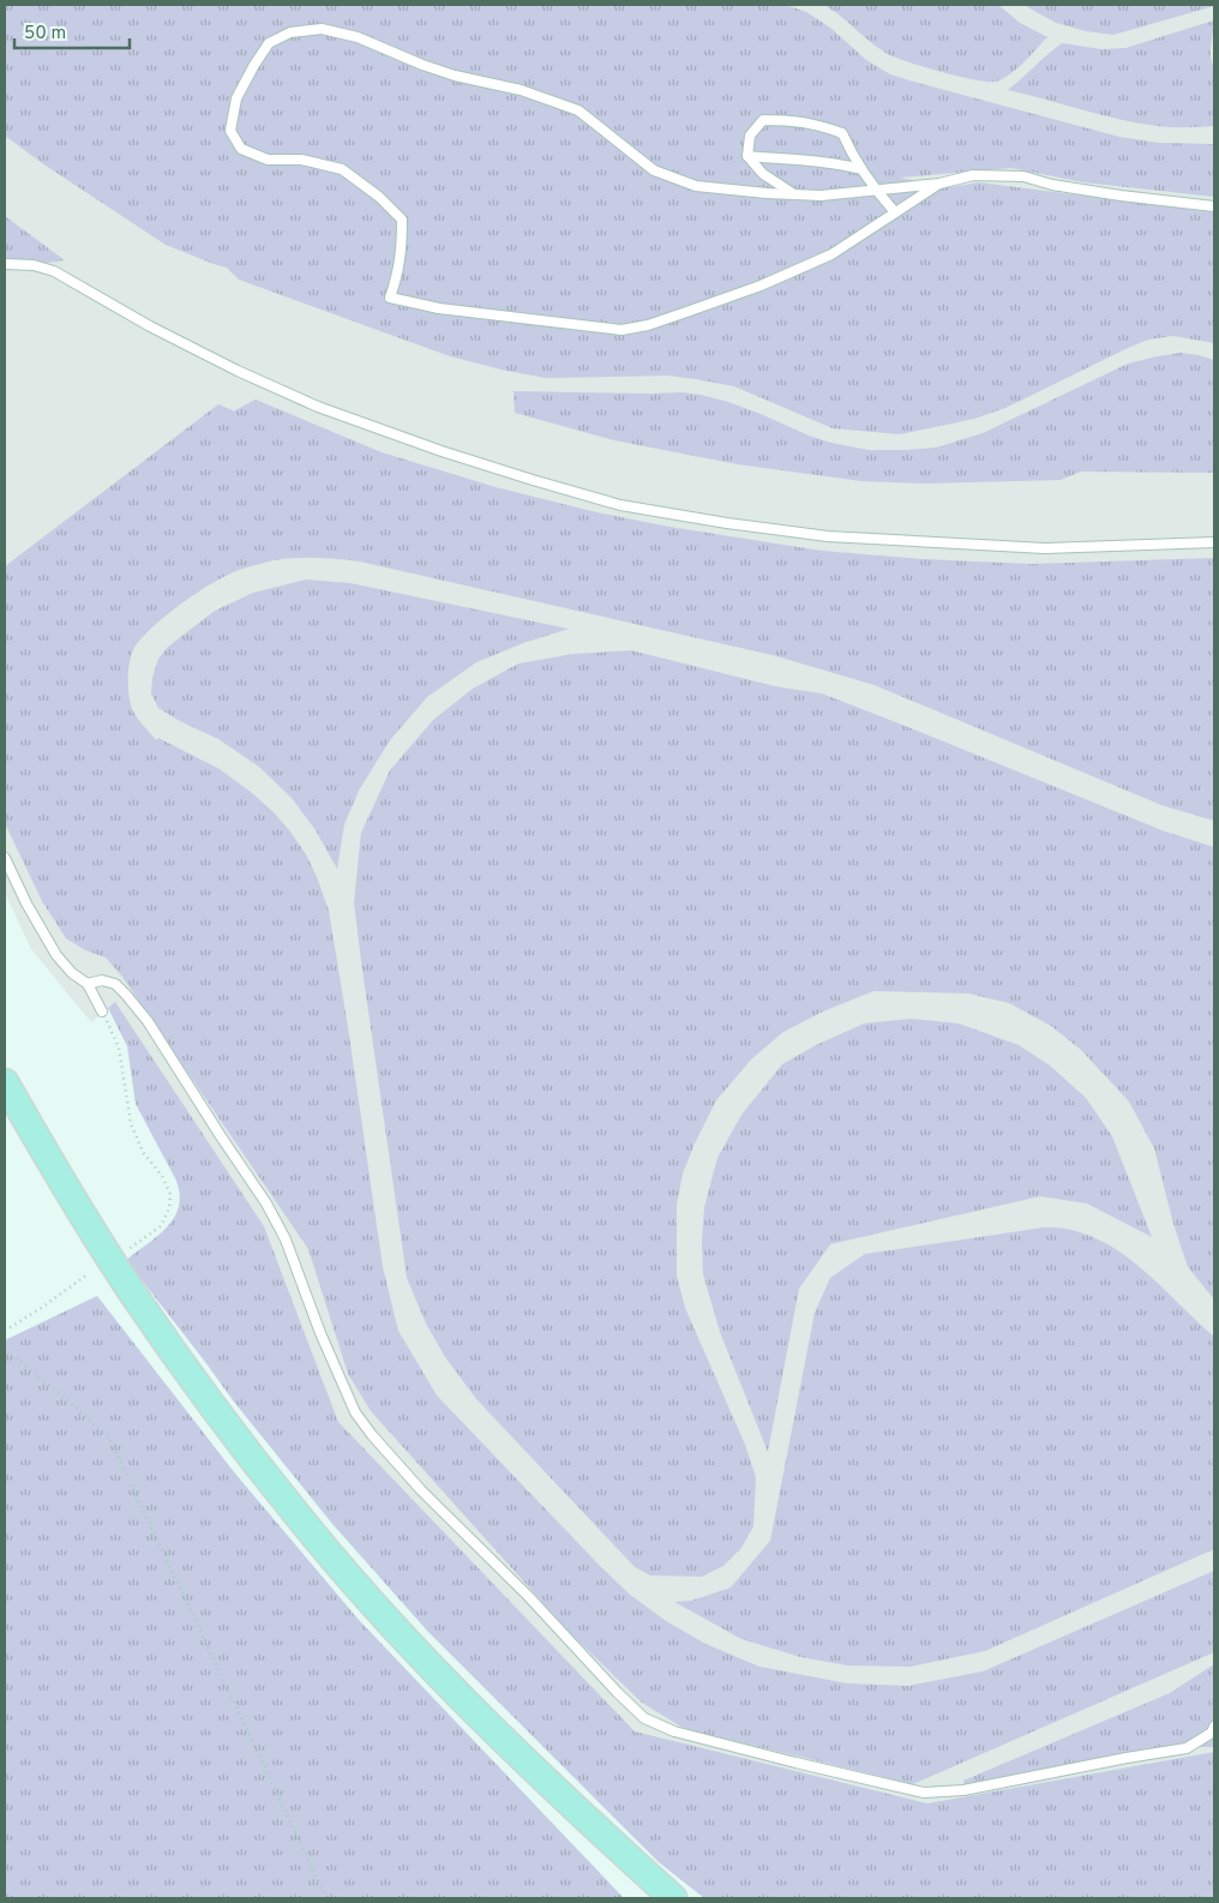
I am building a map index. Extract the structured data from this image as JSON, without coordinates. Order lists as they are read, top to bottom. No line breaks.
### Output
{"scale_bar":"50 m"}
